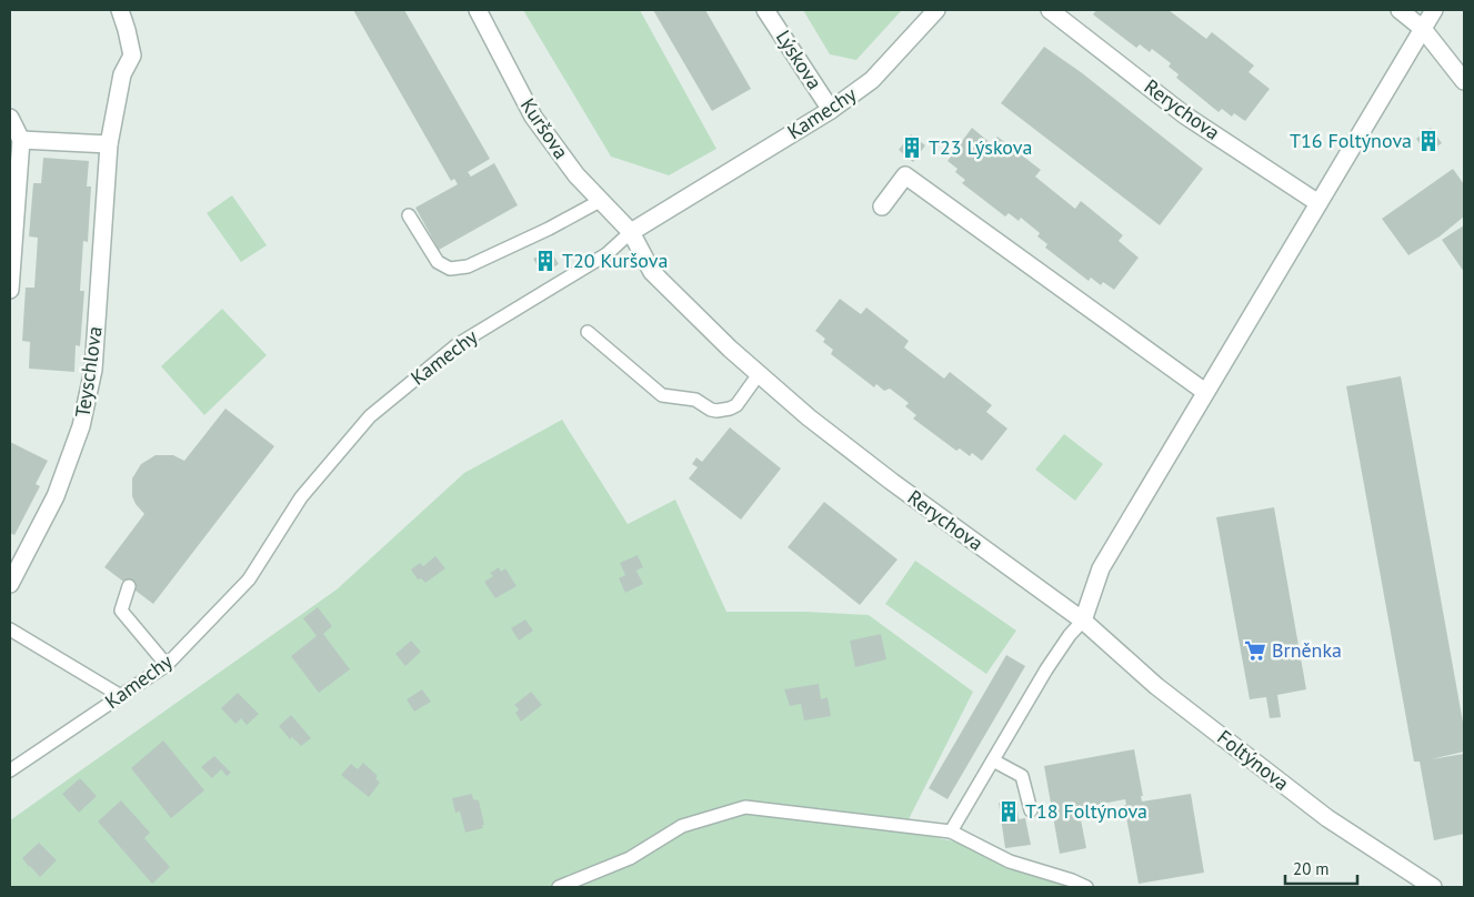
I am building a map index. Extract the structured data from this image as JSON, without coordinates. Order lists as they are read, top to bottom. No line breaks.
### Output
{"streets":{"street":["Lýskova","Rerychova","Kamechy","Kuršova","Teyschlova","Foltýnova"]},"crossings":[["Lýskova","Kamechy"],["Rerychova","Kamechy"],["Rerychova","Kuršova"],["Rerychova","Foltýnova"],["Kamechy","Kuršova"]],"places":{"building":["T16 Foltýnova","T23 Lýskova","T20 Kuršova","T18 Foltýnova"],"supermarket":["Brněnka"]},"scale_bar":"20 m"}
